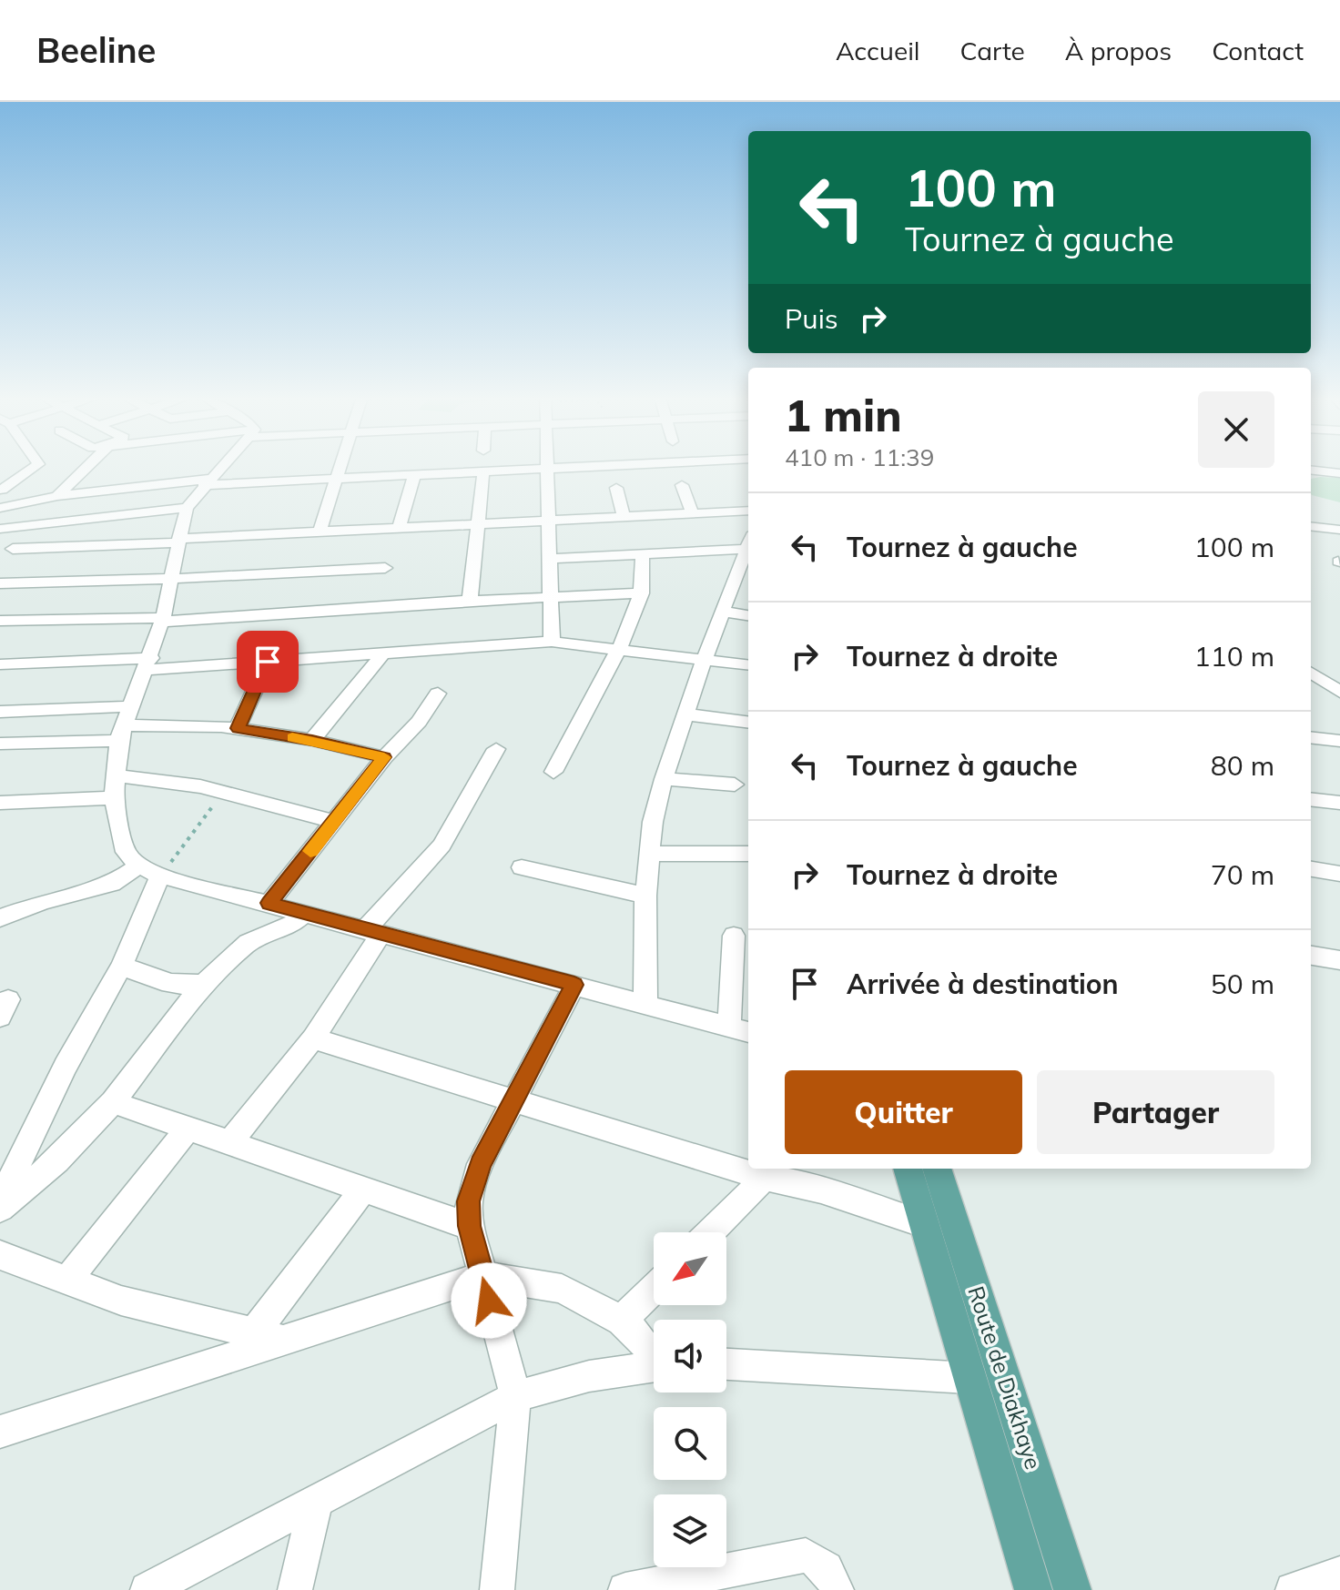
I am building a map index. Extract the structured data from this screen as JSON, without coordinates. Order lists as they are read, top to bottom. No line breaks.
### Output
{"streets":{"main road":["Route de Diakhaye"]},"north":"bottom left","page":{"header":"Beeline","nav":["Accueil","Carte","À propos","Contact"],"turn":["100 m","Tournez à gauche"],"then":"Puis","heading":["1 min","410 m · 11:39"],"list":[{"name":"Tournez à gauche","value":"100 m"},{"name":"Tournez à droite","value":"110 m"},{"name":"Tournez à gauche","value":"80 m"},{"name":"Tournez à droite","value":"70 m"},{"name":"Arrivée à destination","value":"50 m"}],"buttons":["Quitter","Partager"]}}
